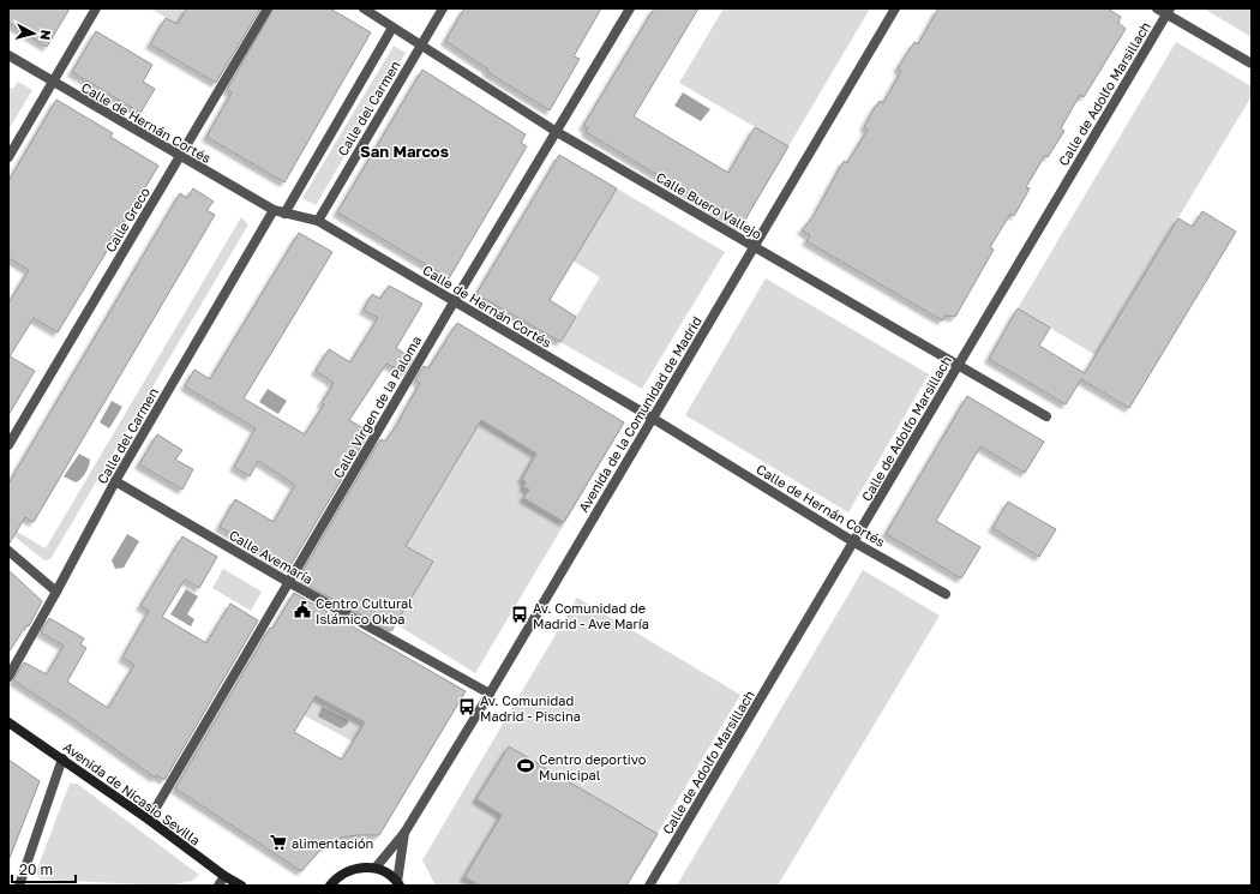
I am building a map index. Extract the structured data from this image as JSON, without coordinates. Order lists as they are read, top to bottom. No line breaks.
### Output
{"streets":{"main road":["Avenida de Nicasio Sevilla"],"street":["Calle de Adolfo Marsillach","Calle del Carmen","Calle de Hernán Cortés","Calle Buero Vallejo","Calle Greco","Calle Virgen de la Paloma","Avenida de la Comunidad de Madrid","Calle Avemaría"]},"crossings":[["Calle de Adolfo Marsillach","Calle de Hernán Cortés"],["Calle de Adolfo Marsillach","Calle Buero Vallejo"],["Calle del Carmen","Calle de Hernán Cortés"],["Calle del Carmen","Calle Buero Vallejo"],["Calle del Carmen","Calle Avemaría"],["Calle de Hernán Cortés","Calle Greco"],["Calle de Hernán Cortés","Calle Virgen de la Paloma"],["Calle de Hernán Cortés","Avenida de la Comunidad de Madrid"],["Calle Buero Vallejo","Calle Virgen de la Paloma"],["Calle Buero Vallejo","Avenida de la Comunidad de Madrid"],["Calle Virgen de la Paloma","Calle Avemaría"],["Calle Virgen de la Paloma","Avenida de Nicasio Sevilla"],["Avenida de la Comunidad de Madrid","Calle Avemaría"]],"districts":["San Marcos"],"places":{"public building":["Centro Cultural Islámico Okba"],"bus stop":["Av. Comunidad de Madrid - Ave María","Av. Comunidad Madrid - Piscina"],"sports":["Centro deportivo Municipal"],"supermarket":["alimentación"]},"scale_bar":"20 m","north":"right"}
